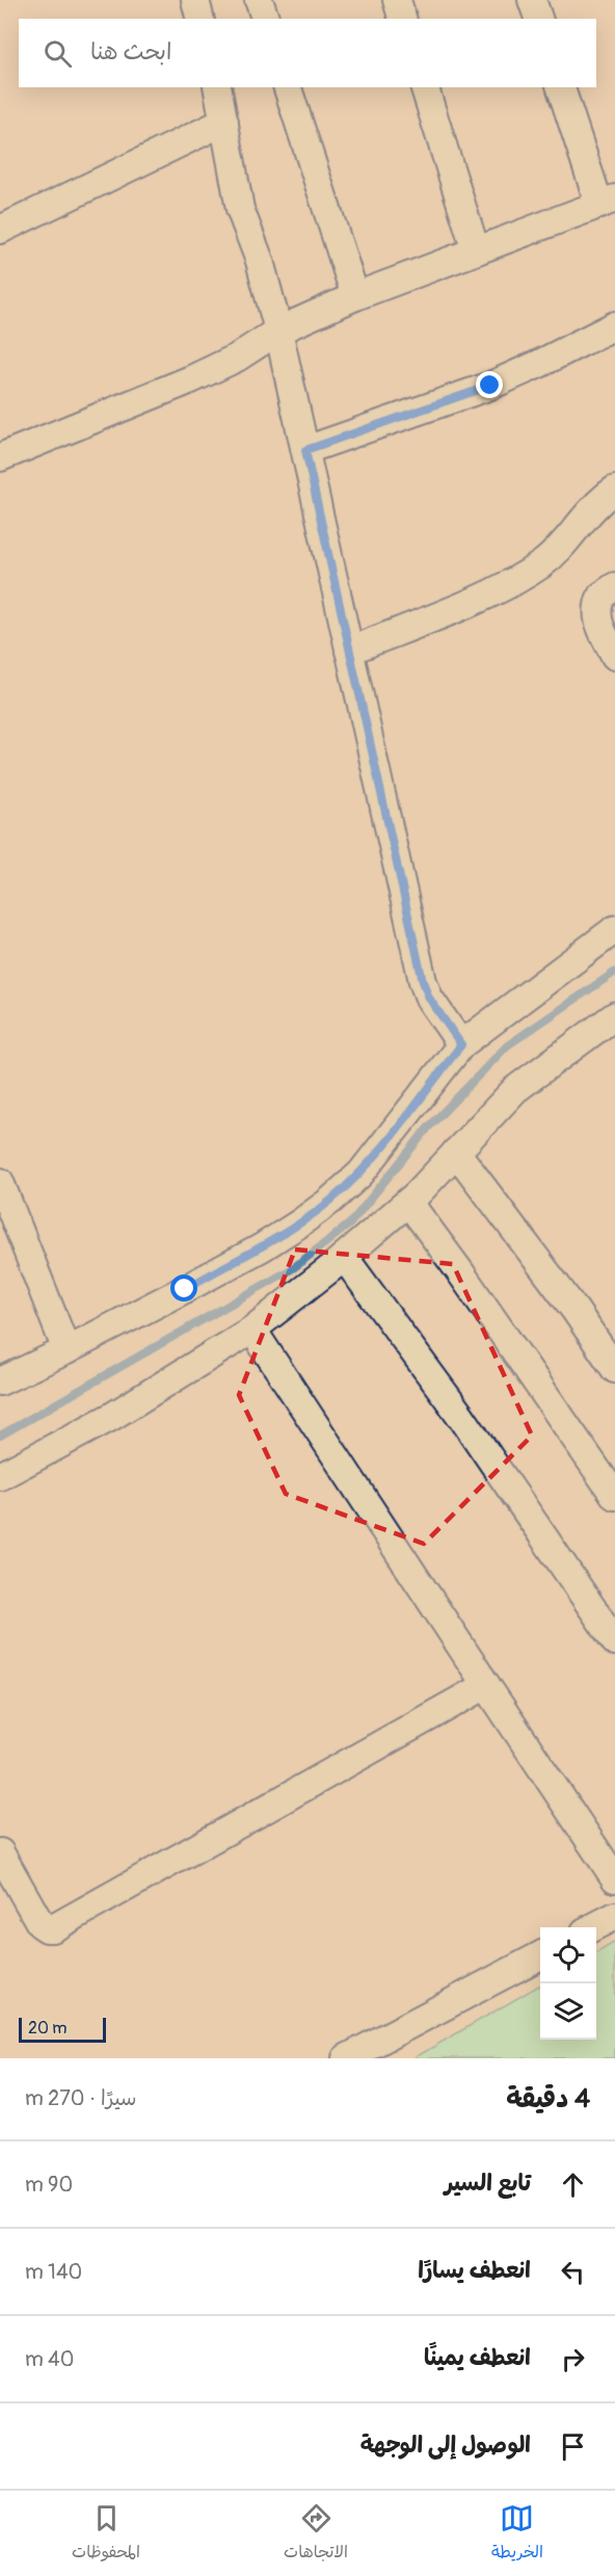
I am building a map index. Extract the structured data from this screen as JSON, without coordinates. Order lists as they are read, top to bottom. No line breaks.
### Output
{"scale_bar":"20 m","page":{"search":"ابحث هنا","scale":"20 m","heading":["4 دقيقة","سيرًا · 270 m"],"list":[["تابع السير","90 m"],["انعطف يسارًا","140 m"],["انعطف يمينًا","40 m"],"الوصول إلى الوجهة"],"nav":["الخريطة","الاتجاهات","المحفوظات"]}}
